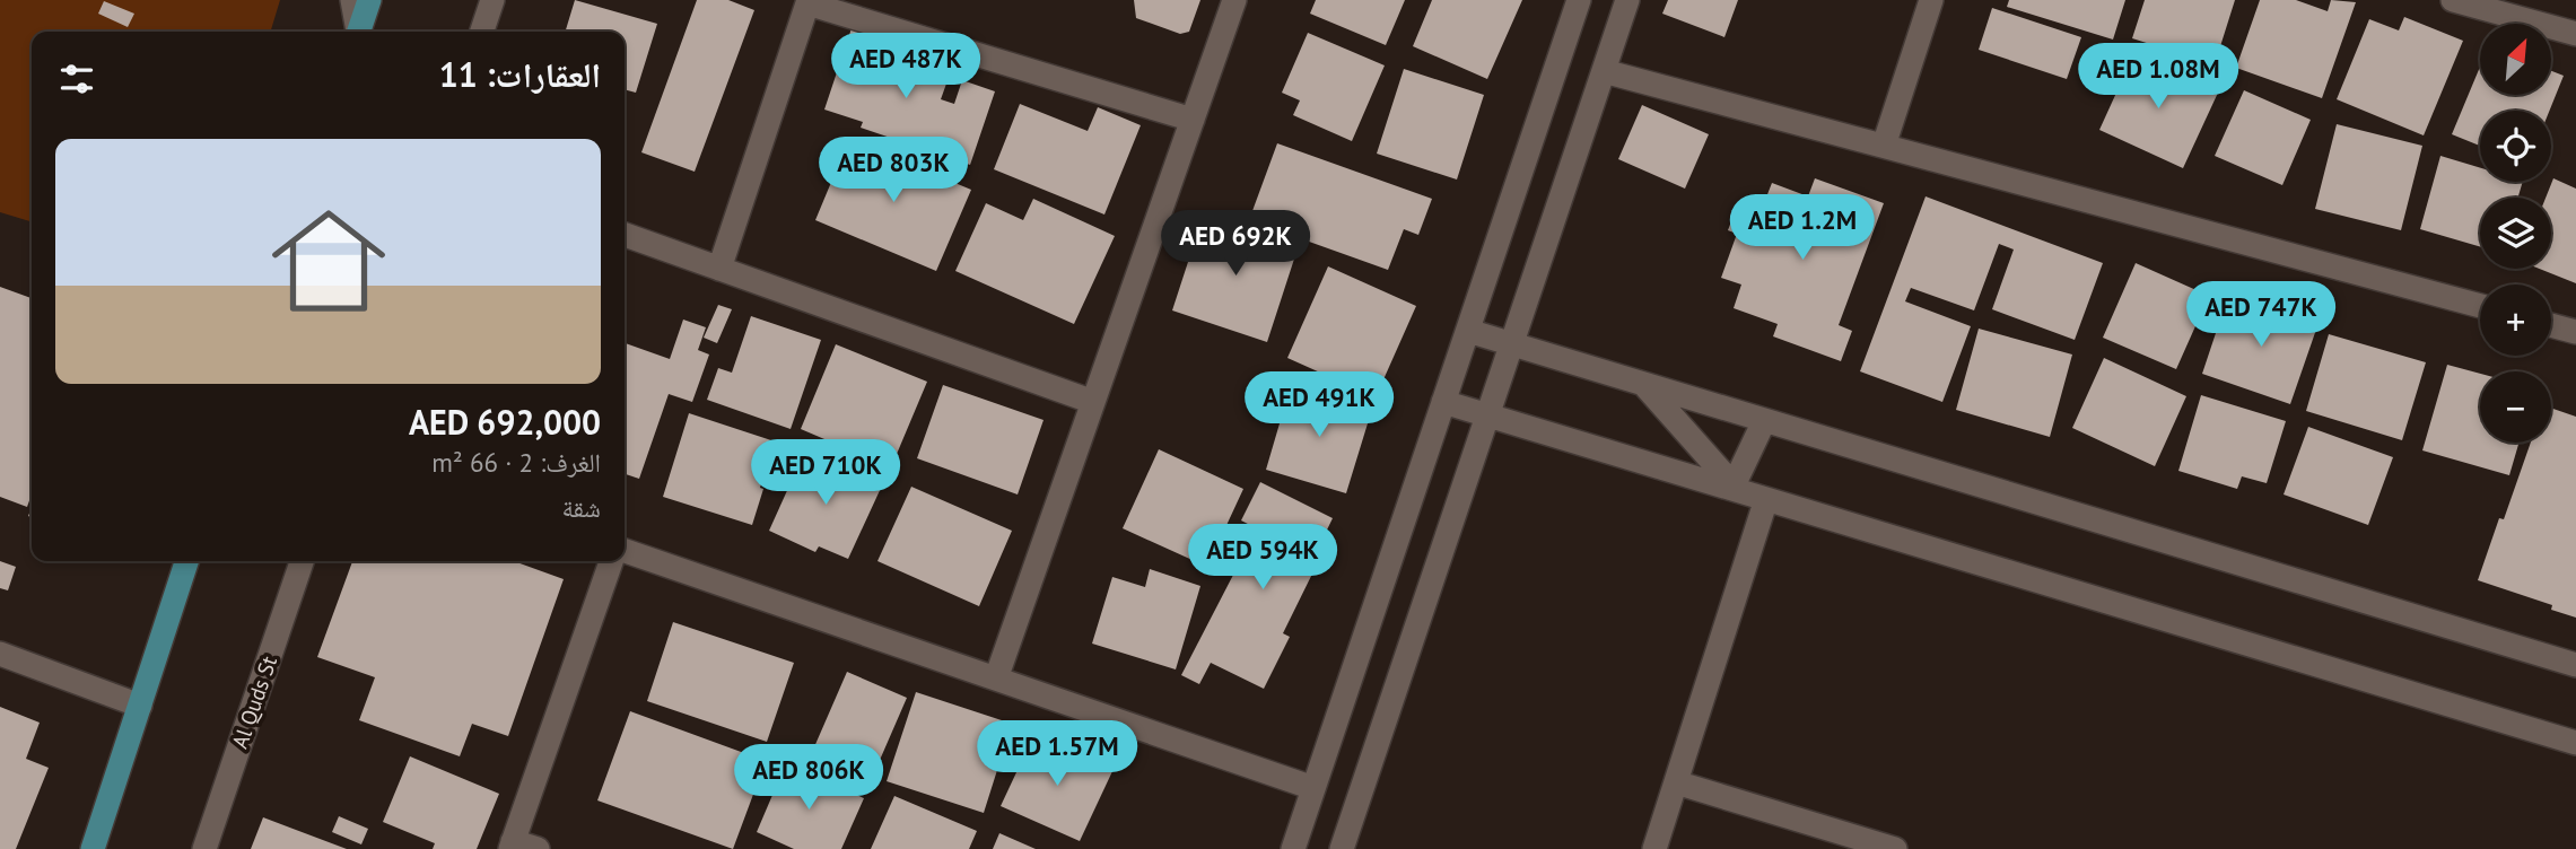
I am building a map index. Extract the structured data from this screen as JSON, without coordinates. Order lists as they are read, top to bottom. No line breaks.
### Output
{"streets":{"street":["Al Quds St"]},"north":"top right","page":{"map_buttons":["+","−"],"heading":"العقارات: 11","price":["AED 487K","AED 1.08M","AED 803K","AED 1.2M","AED 692K","AED 747K","AED 491K","AED 710K","AED 594K","AED 1.57M","AED 806K"],"list":[{"name":"AED 692,000","note":"الغرف: 2 · 66 m² · شقة"}]}}
